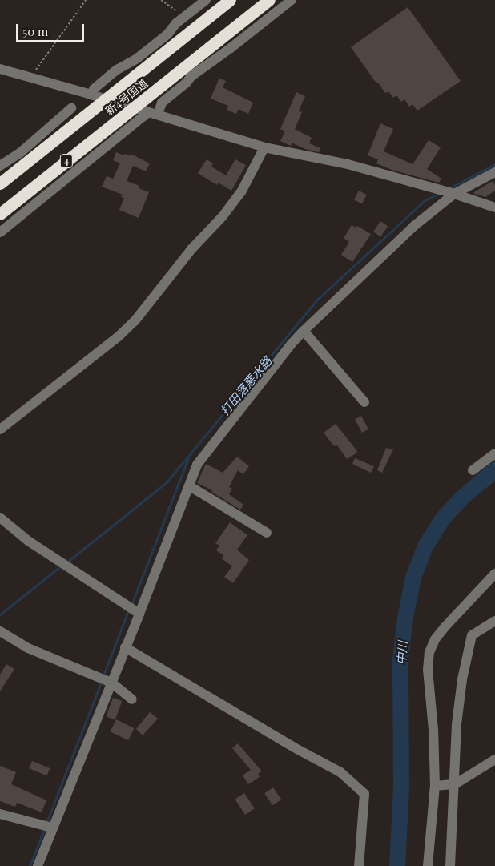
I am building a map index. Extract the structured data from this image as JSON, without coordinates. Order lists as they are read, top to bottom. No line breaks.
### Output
{"streets":{"highway":["新4号国道","4"]},"water":["打田落悪水路","中川"],"scale_bar":"50 m"}
